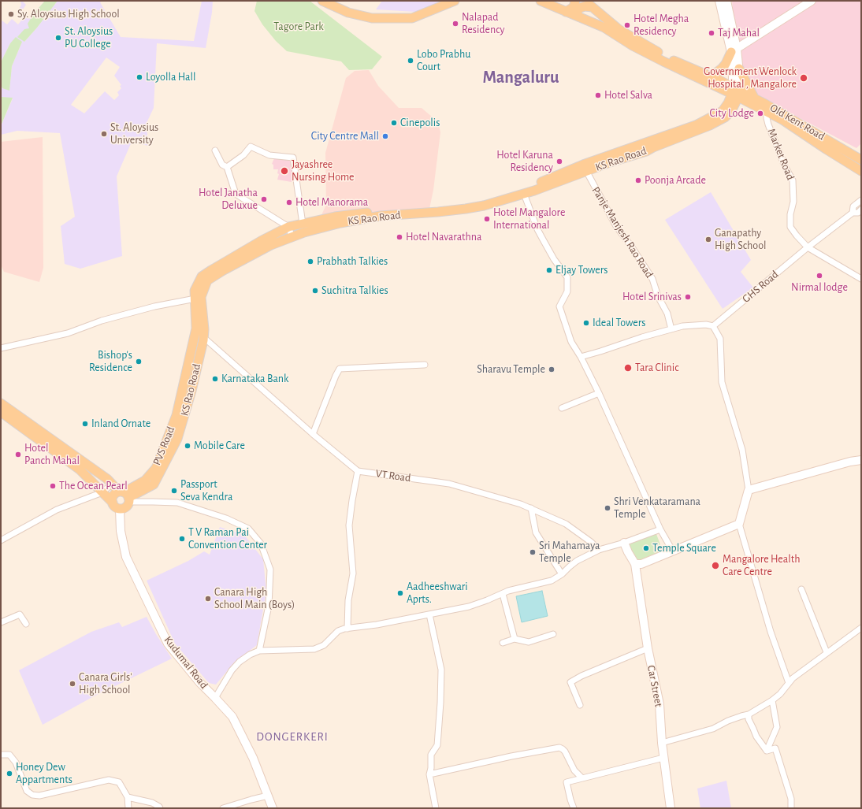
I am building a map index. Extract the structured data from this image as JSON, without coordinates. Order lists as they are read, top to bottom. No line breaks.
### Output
{"streets":{"main road":["Old Kent Road","KS Rao Road","PVS Road"],"street":["Market Road","Panje Manjesh Rao Road","GHS Road","VT Road","Kudumal Road","Car Street"]},"crossings":[["Market Road","GHS Road"],["KS Rao Road","Panje Manjesh Rao Road"],["KS Rao Road","PVS Road"],["KS Rao Road","Kudumal Road"],["PVS Road","Kudumal Road"]],"districts":["Mangaluru","DONGERKERI"],"parks":["Tagore Park"],"places":["Sy. Aloysius High School","Nalapad Residency","Hotel Megha Residency","Taj Mahal","St. Aloysius PU College","Lobo Prabhu Court","Loyolla Hall","Government Wenlock Hospital , Mangalore","Hotel Salva","City Lodge","Cinepolis","St. Aloysius University","City Centre Mall","Hotel Karuna Residency","Jayashree Nursing Home","Poonja Arcade","Hotel Janatha Deluxue","Hotel Manorama","Hotel Mangalore International","Hotel Navarathna","Ganapathy High School","Prabhath Talkies","Eljay Towers","Nirmal lodge","Suchitra Talkies","Hotel Srinivas","Ideal Towers","Bishop's Residence","Tara Clinic","Sharavu Temple","Karnataka Bank","Inland Ornate","Mobile Care","Hotel Panch Mahal","The Ocean Pearl","Passport Seva Kendra","Shri Venkataramana Temple","T V Raman Pai Convention Center","Temple Square","Sri Mahamaya Temple","Mangalore Health Care Centre","Aadheeshwari Aprts.","Canara High School Main (Boys)","Canara Girls' High School","Honey Dew Appartments"]}
